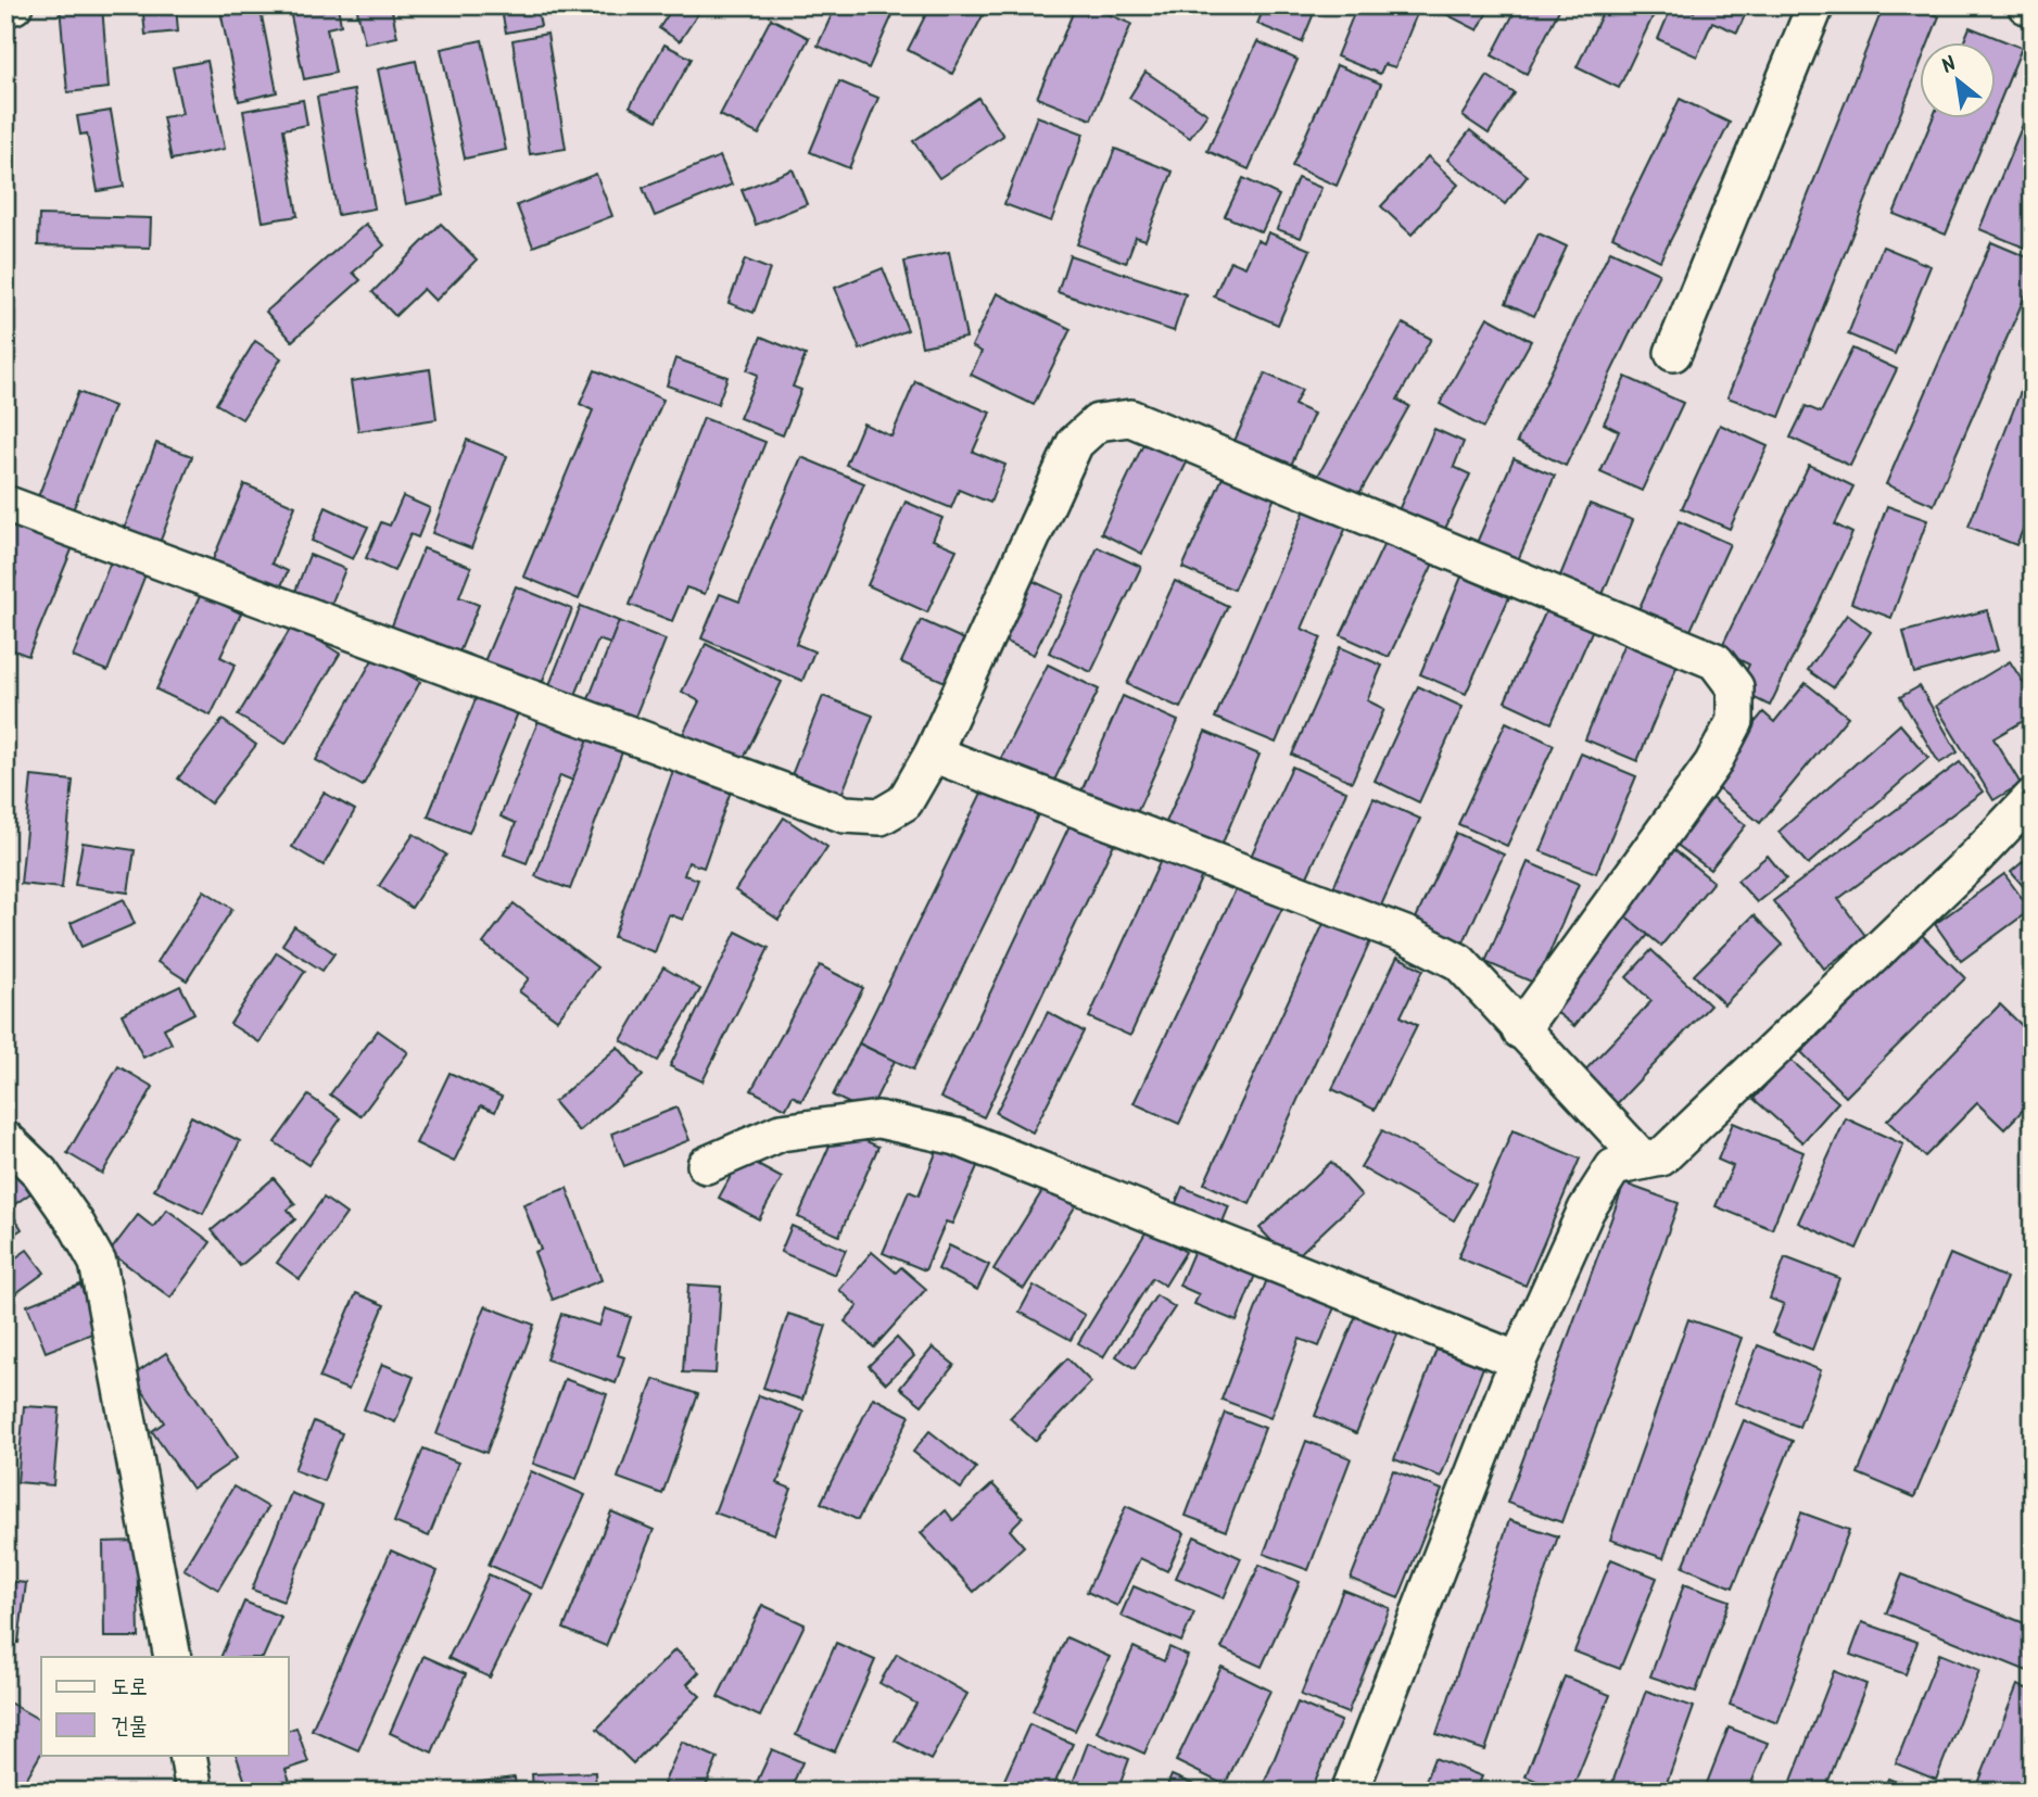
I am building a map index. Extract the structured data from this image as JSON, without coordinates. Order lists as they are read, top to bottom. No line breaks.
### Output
{"legend":["도로","건물"],"north":"top left"}
